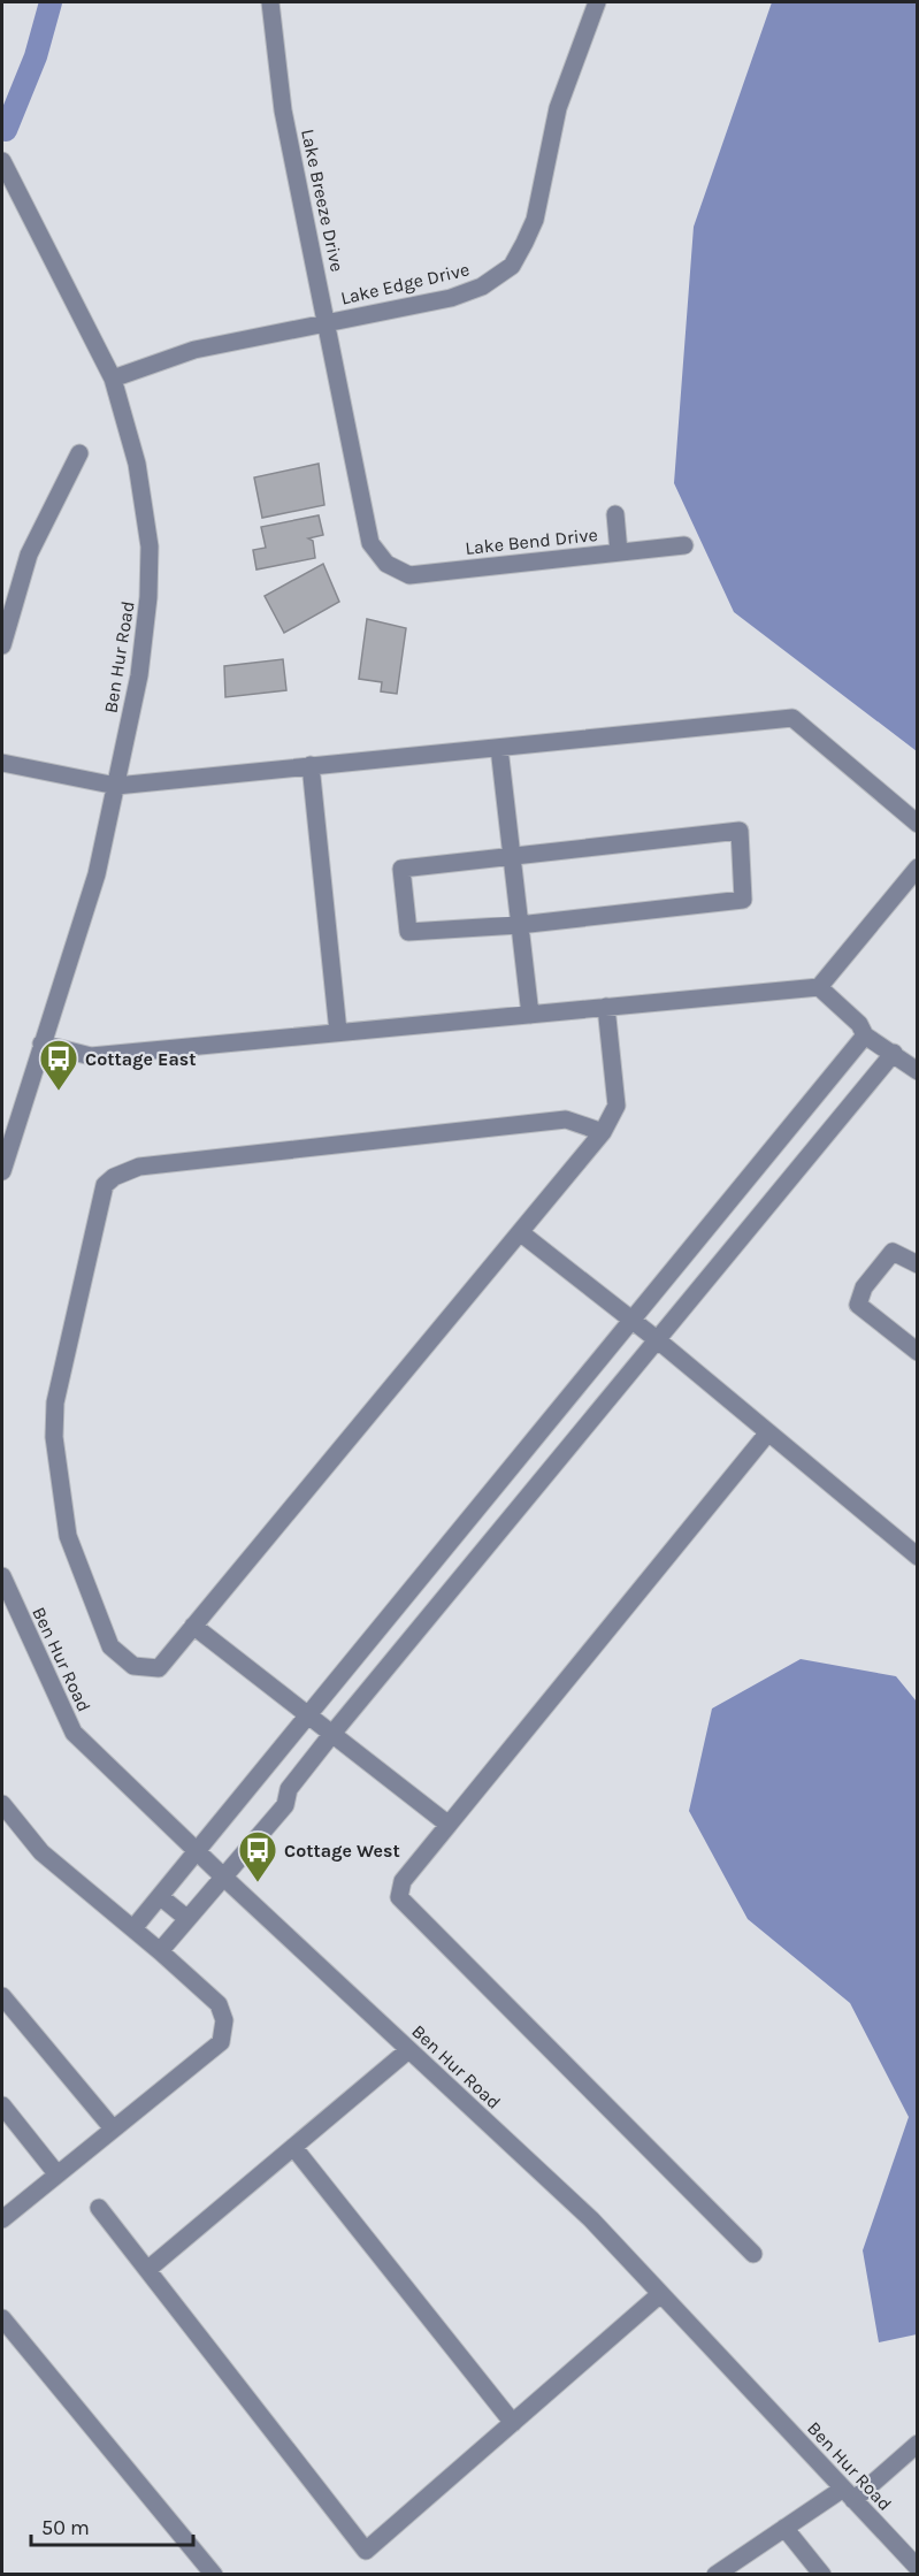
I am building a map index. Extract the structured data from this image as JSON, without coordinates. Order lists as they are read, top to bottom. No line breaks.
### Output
{"streets":{"street":["Lake Breeze Drive","Lake Edge Drive","Lake Bend Drive","Ben Hur Road"]},"crossings":[["Lake Breeze Drive","Lake Edge Drive"],["Lake Breeze Drive","Lake Bend Drive"],["Lake Edge Drive","Ben Hur Road"]],"places":{"bus stop":["Cottage East","Cottage West"]},"scale_bar":"50 m"}
